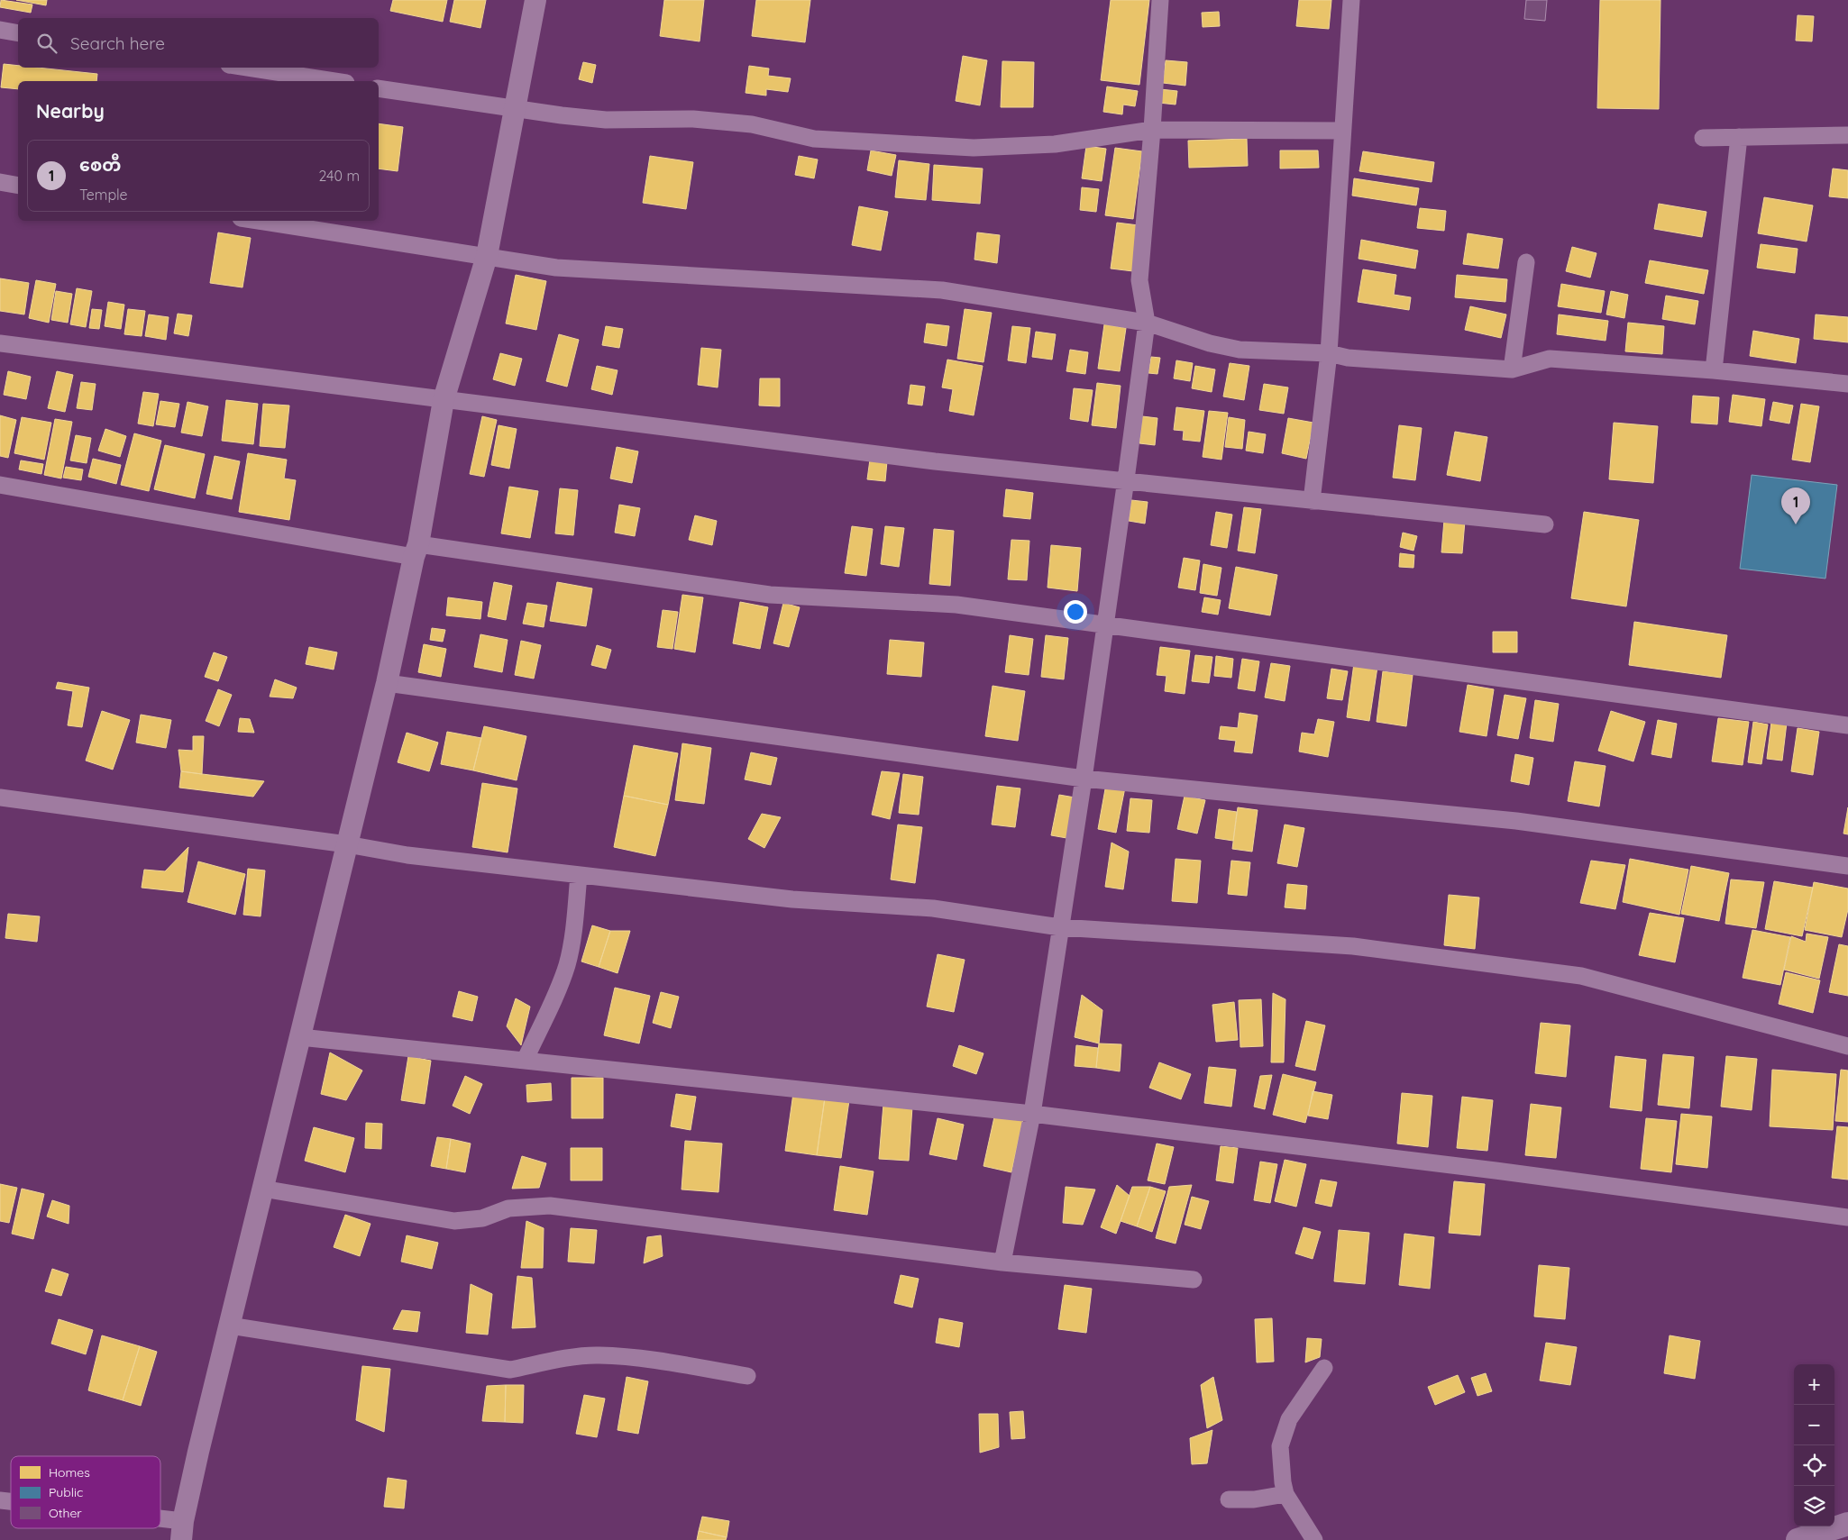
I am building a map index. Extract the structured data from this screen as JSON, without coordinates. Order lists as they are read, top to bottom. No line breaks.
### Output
{"legend":["Homes","Public","Other"],"page":{"search":"Search here","heading":"Nearby","list":[{"mark":"1","name":"စေတီ","note":"Temple","value":"240 m"}],"pins":"1","map_buttons":["+","−"]}}
